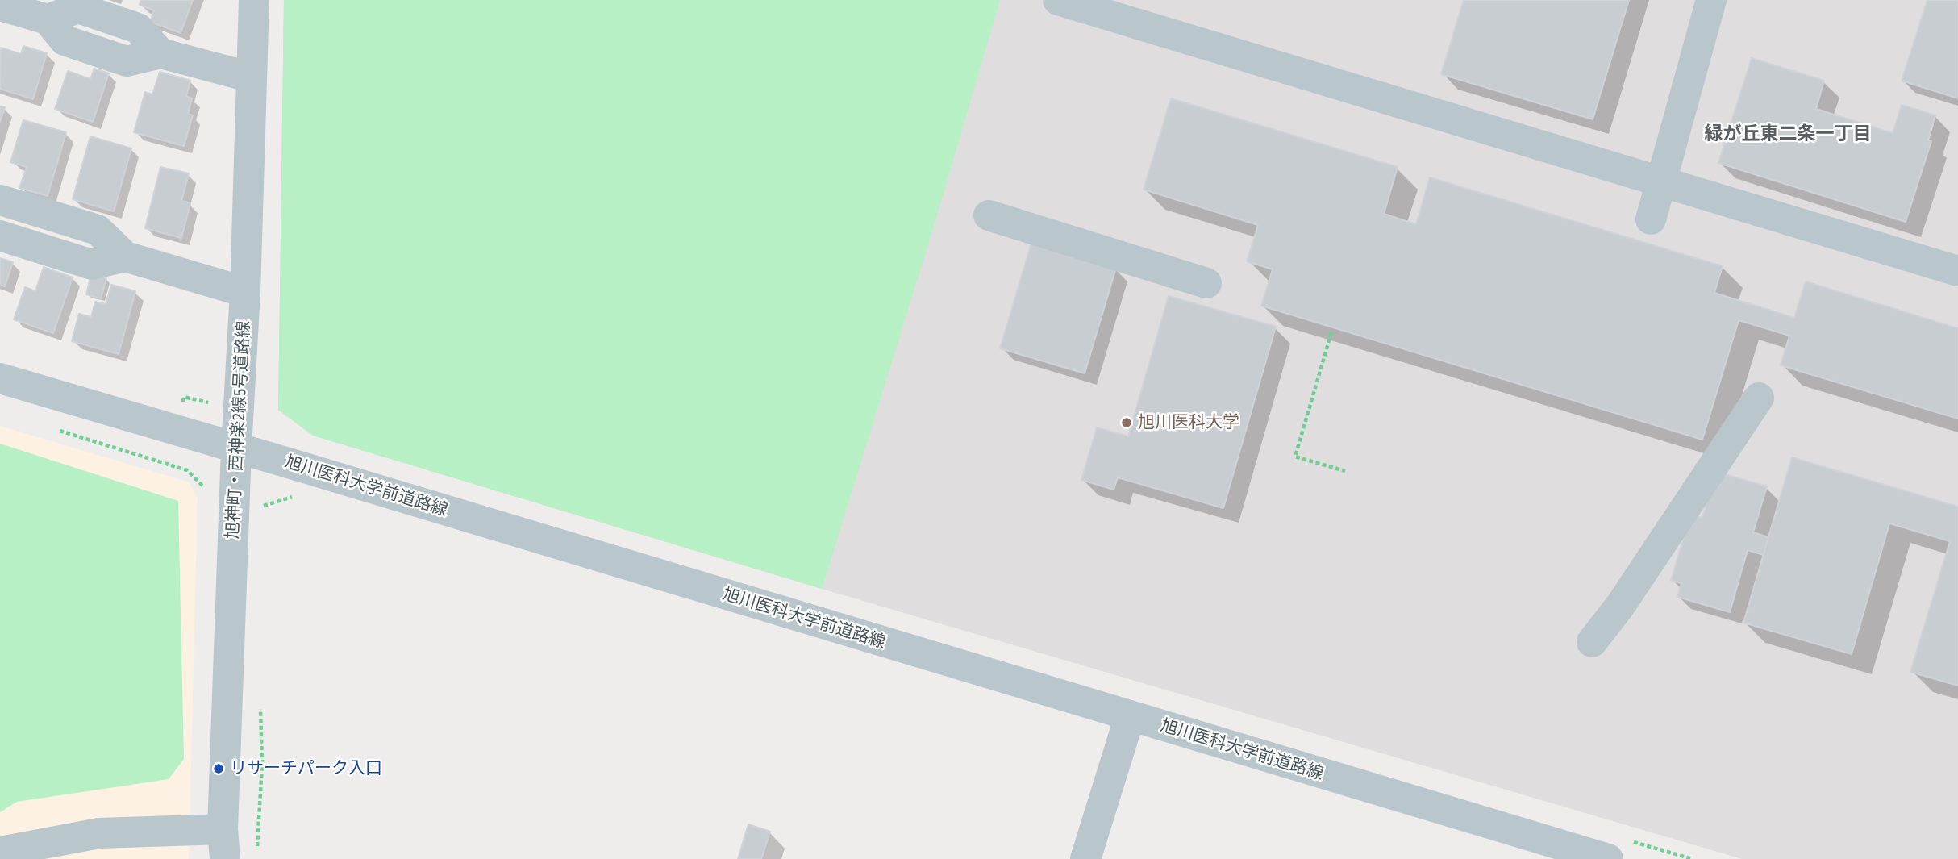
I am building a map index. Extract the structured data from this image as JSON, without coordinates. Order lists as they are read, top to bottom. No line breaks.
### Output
{"streets":{"street":["旭神町・西神楽2線5号道路線","旭川医科大学前道路線"]},"crossings":[["旭神町・西神楽2線5号道路線","旭川医科大学前道路線"]],"districts":["緑が丘東二条一丁目"],"places":["旭川医科大学","リサーチパーク入口"]}
